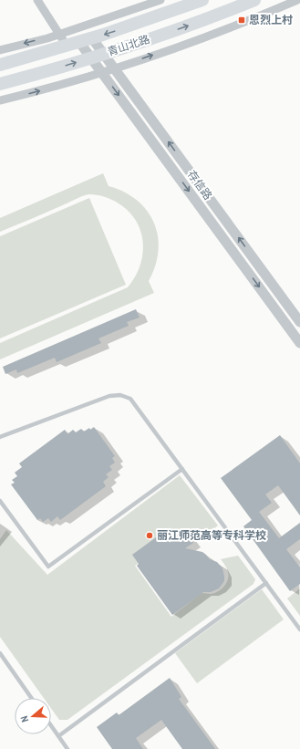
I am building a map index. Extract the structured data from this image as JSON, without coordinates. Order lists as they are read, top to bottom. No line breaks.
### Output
{"streets":{"main road":["青山北路"],"street":["存信路"]},"crossings":[["青山北路","存信路"]],"places":{"transit":["恩烈上村"],"other":["丽江师范高等专科学校"]},"north":"left"}
